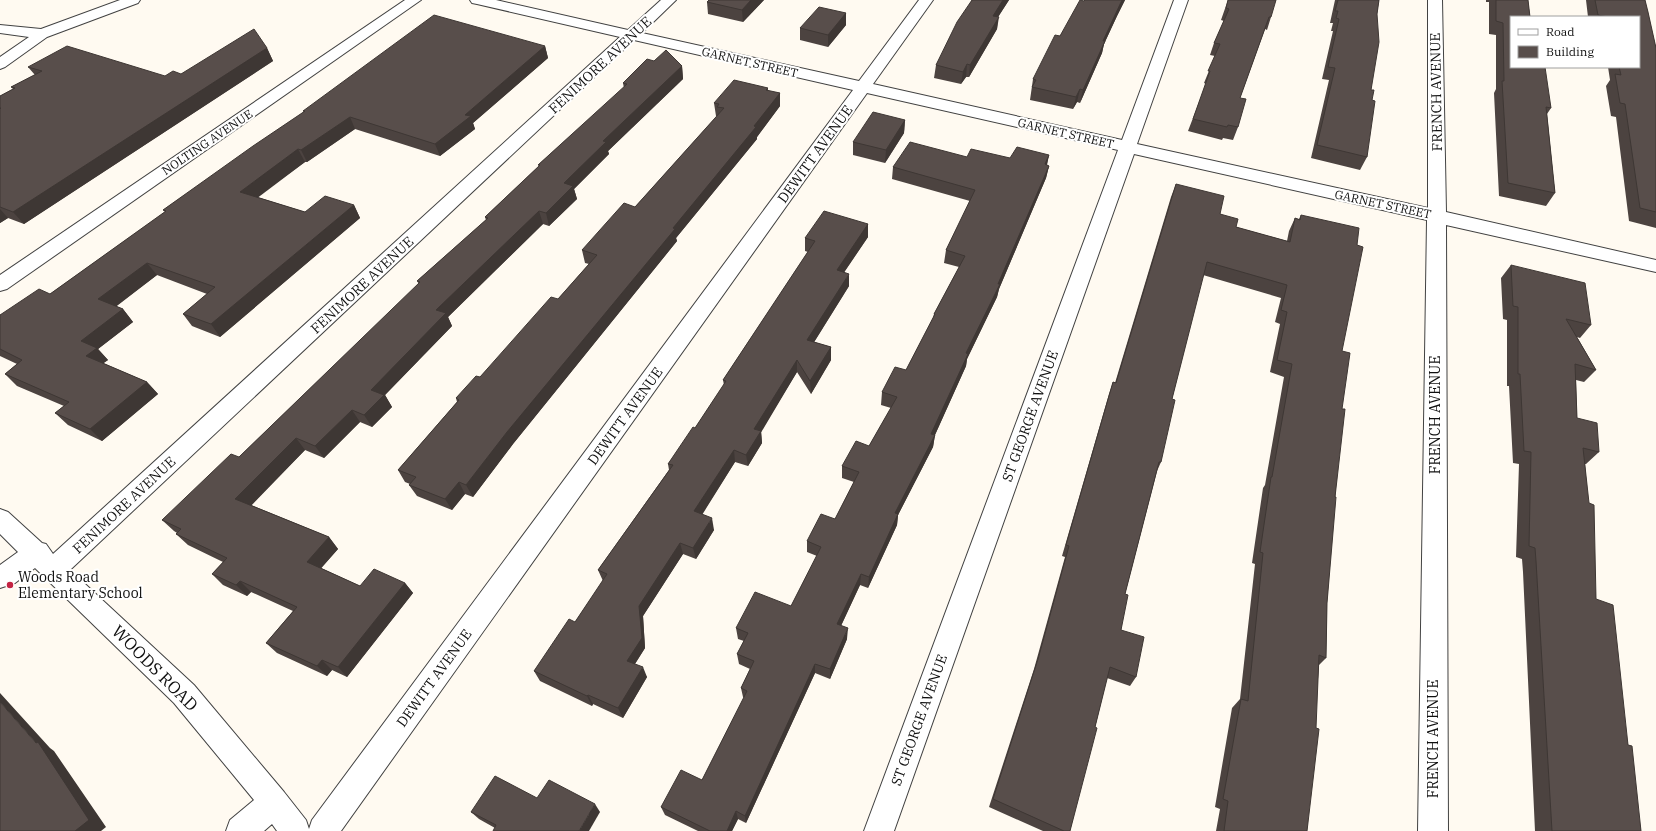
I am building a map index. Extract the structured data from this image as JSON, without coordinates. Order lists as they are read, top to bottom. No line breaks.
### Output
{"streets":{"street":["GARNET STREET","FENIMORE AVENUE","FRENCH AVENUE","NOLTING AVENUE","DEWITT AVENUE","ST GEORGE AVENUE","WOODS ROAD"]},"crossings":[["GARNET STREET","FENIMORE AVENUE"],["GARNET STREET","FRENCH AVENUE"],["GARNET STREET","DEWITT AVENUE"],["GARNET STREET","ST GEORGE AVENUE"],["FENIMORE AVENUE","WOODS ROAD"]],"places":["Woods Road Elementary School"],"legend":["Road","Building"]}
